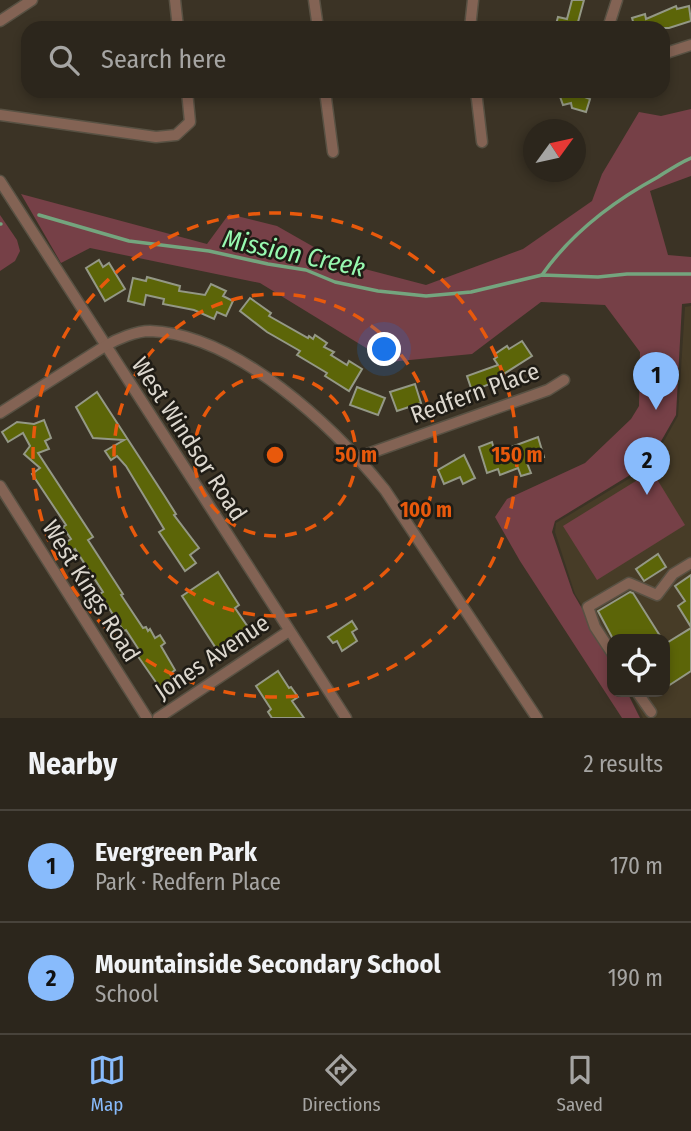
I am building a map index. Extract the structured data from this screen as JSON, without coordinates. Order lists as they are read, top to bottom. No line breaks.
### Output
{"streets":{"street":["Redfern Place","West Windsor Road","West Kings Road","Jones Avenue"]},"crossings":[["West Windsor Road","Jones Avenue"]],"water":["Mission Creek"],"north":"top right","page":{"search":"Search here","pins":["1","2"],"heading":["Nearby","2 results"],"list":[{"mark":"1","name":"Evergreen Park","note":"Park · Redfern Place","value":"170 m"},{"mark":"2","name":"Mountainside Secondary School","note":"School","value":"190 m"}],"nav":["Map","Directions","Saved"]},"rings":["50 m","150 m","100 m"]}
